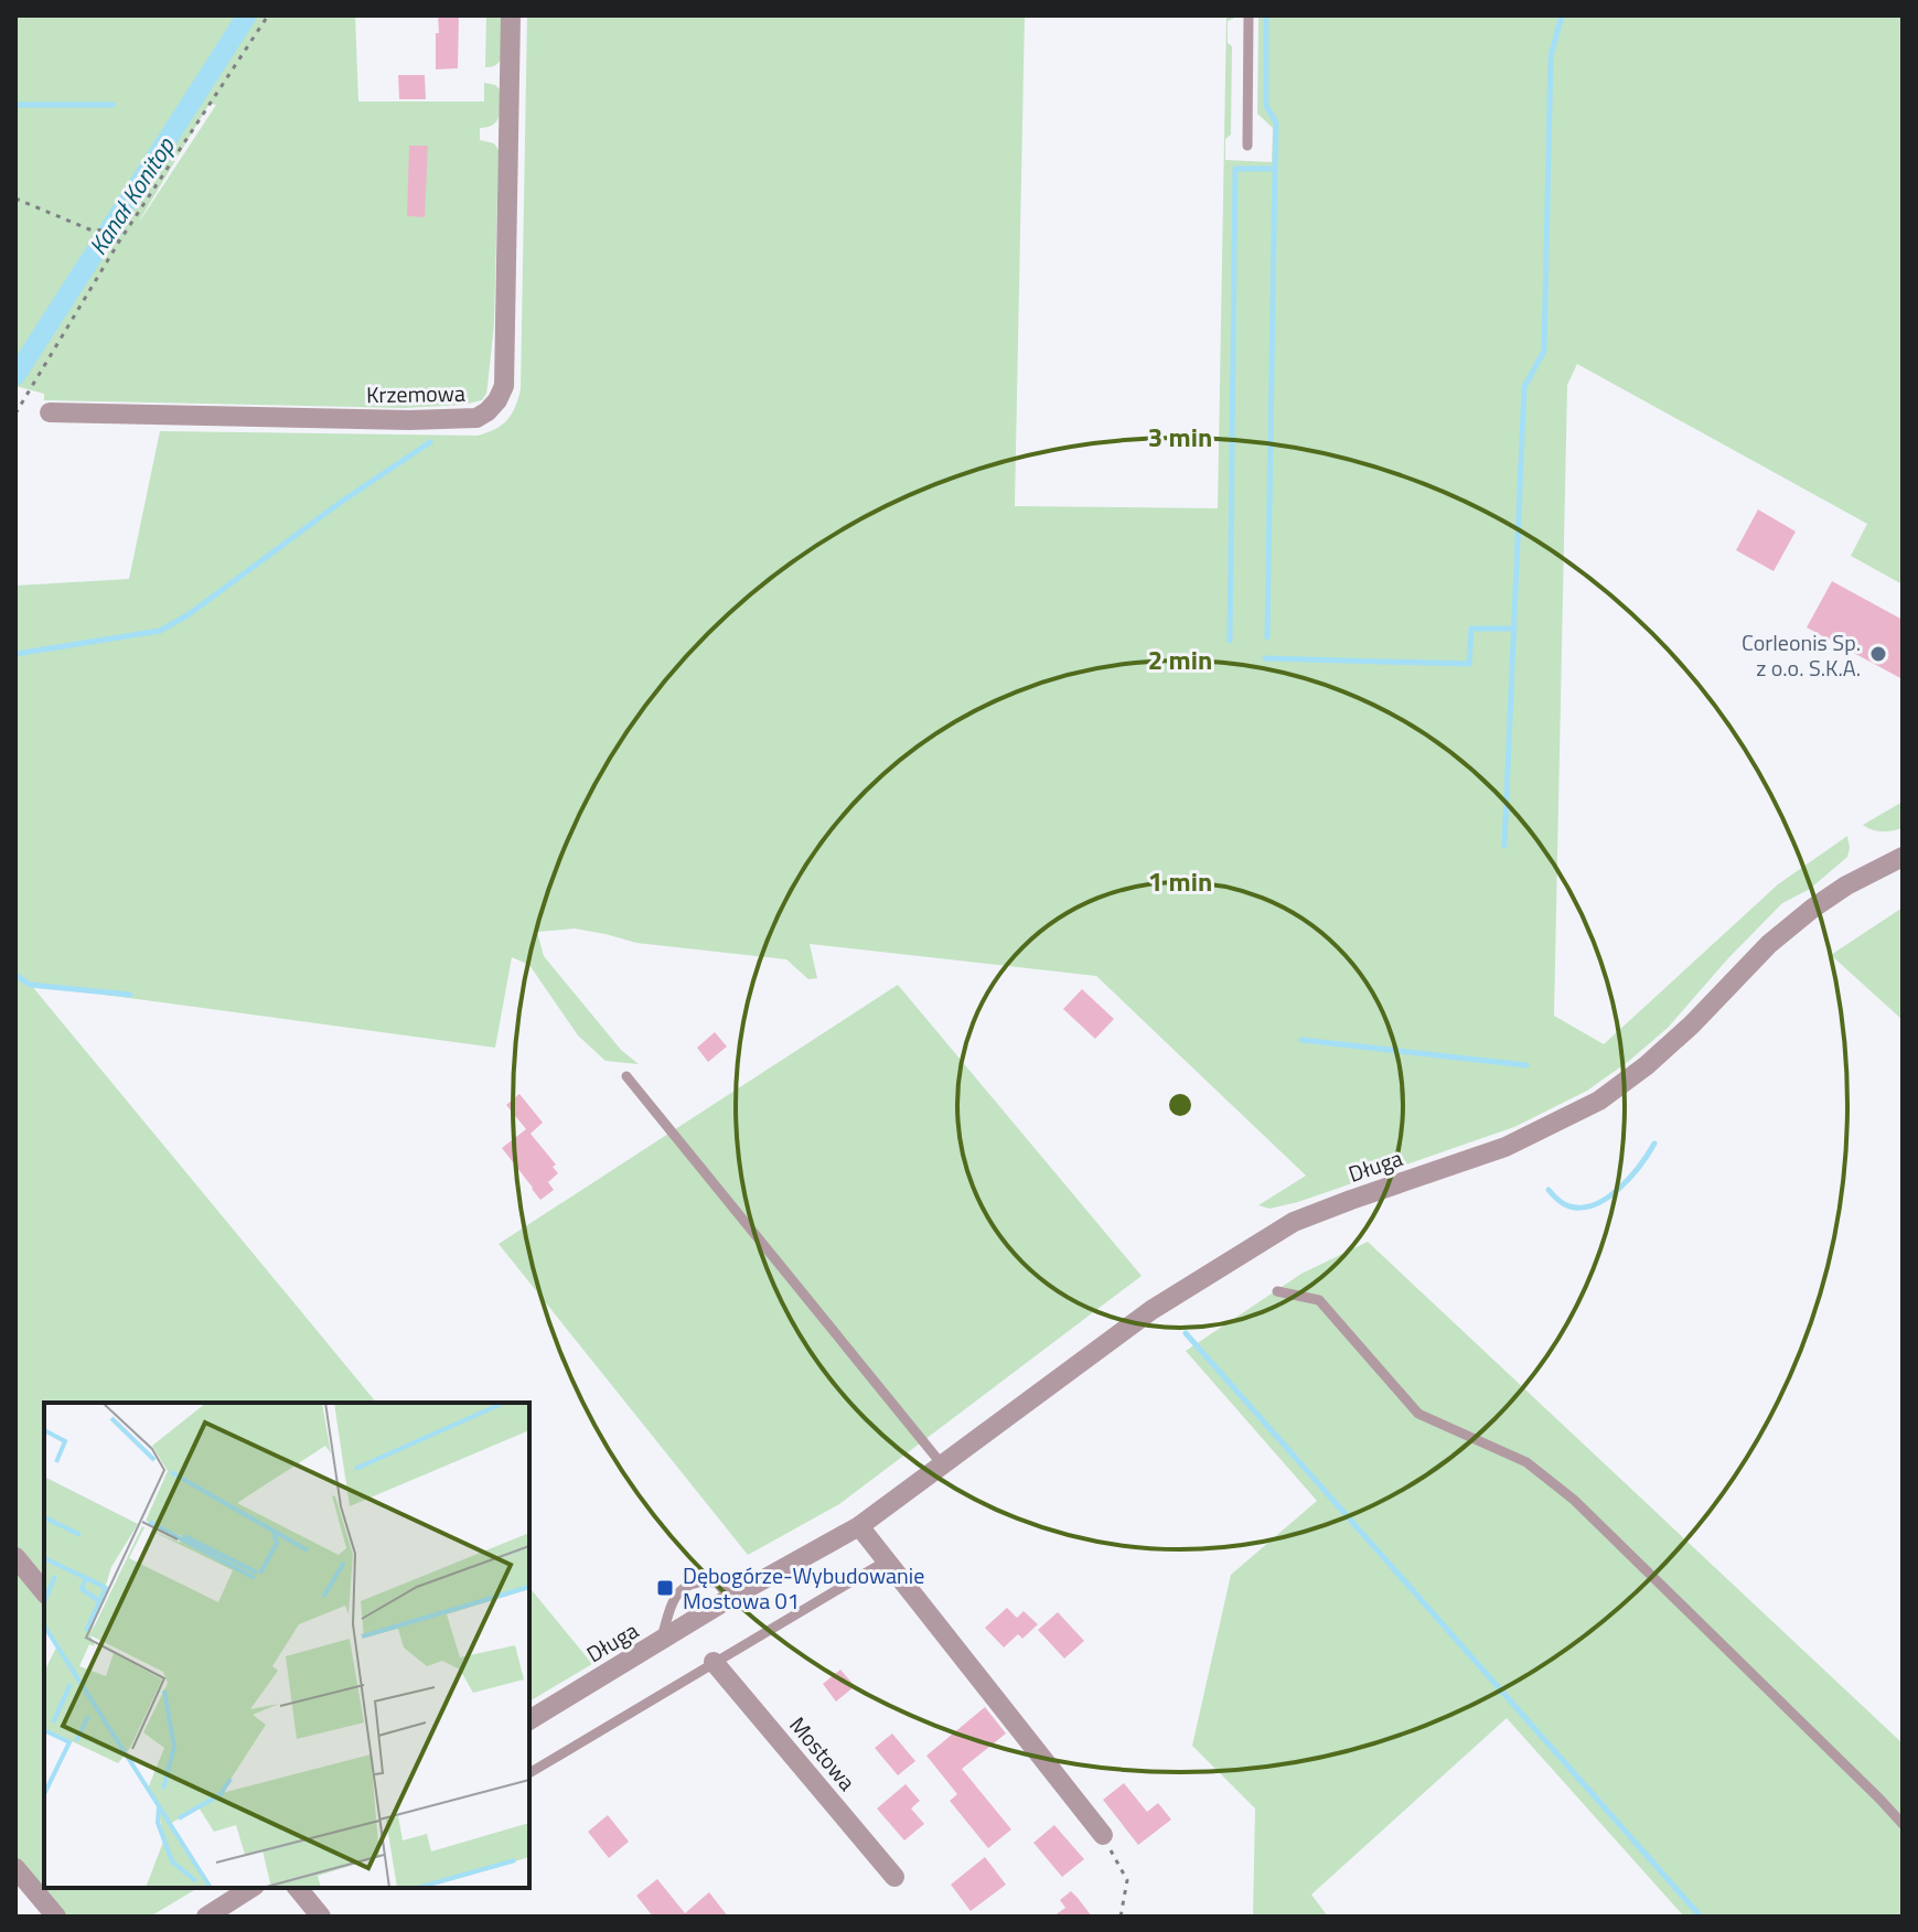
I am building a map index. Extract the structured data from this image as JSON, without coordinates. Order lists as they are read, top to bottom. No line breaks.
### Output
{"streets":{"street":["Krzemowa","Długa","Mostowa"]},"water":["Kanał Konitop"],"places":{"other":["Corleonis Sp. z o.o. S.K.A."],"transit":["Dębogórze-Wybudowanie Mostowa 01"]},"rings":["3 min","2 min","1 min"]}
